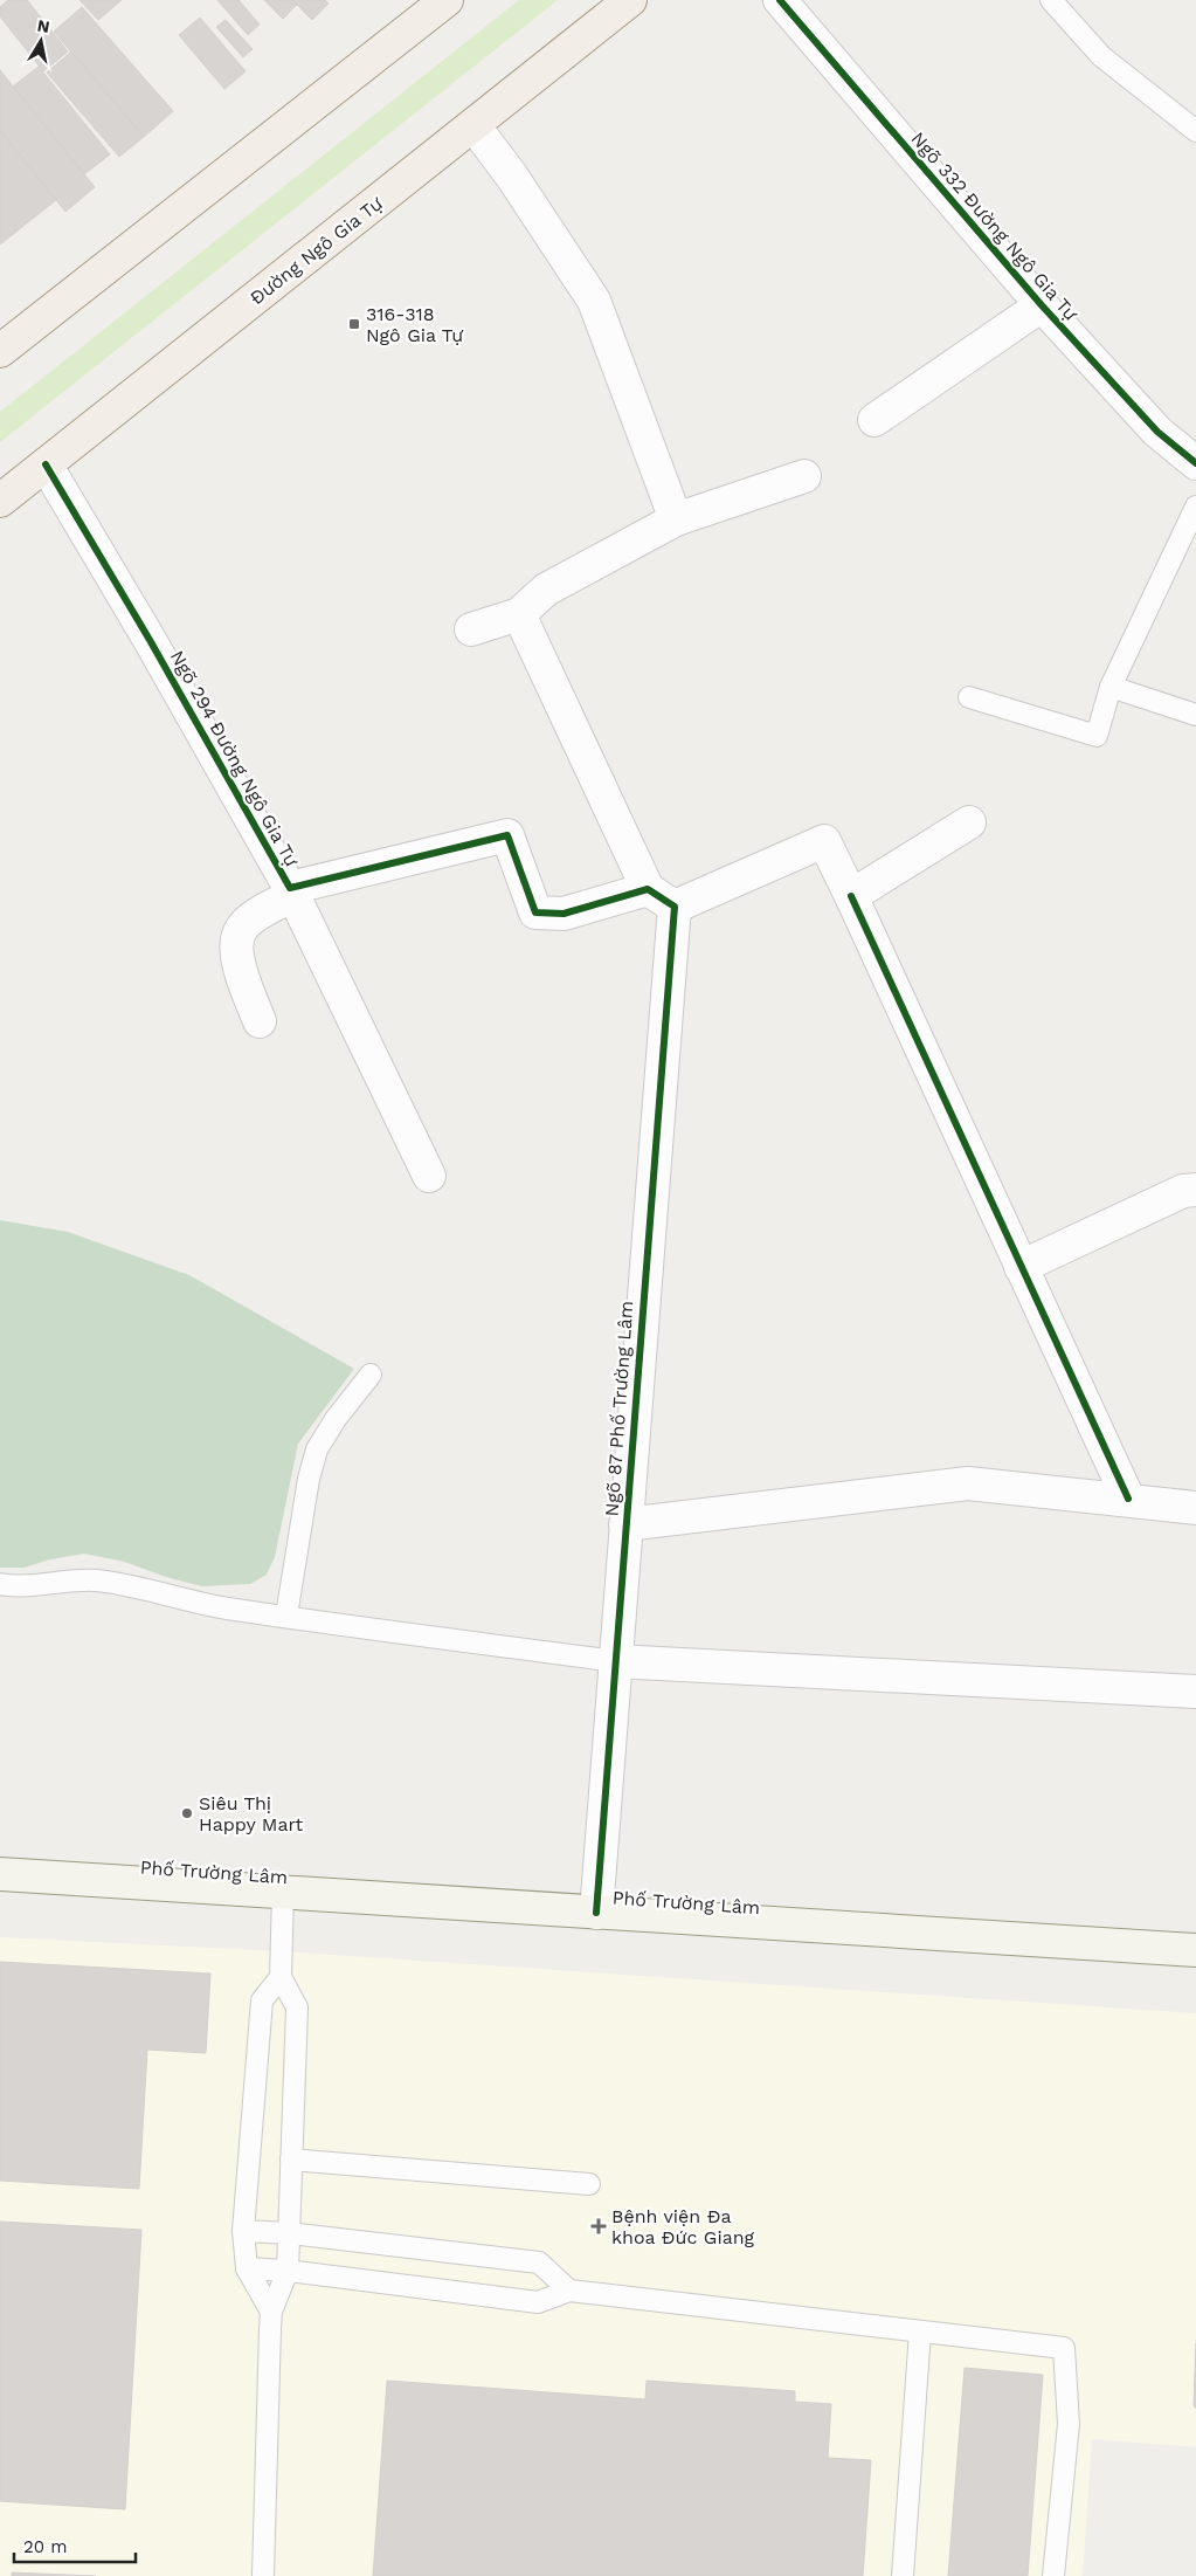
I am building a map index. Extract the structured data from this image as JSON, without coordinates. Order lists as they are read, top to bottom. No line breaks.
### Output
{"streets":{"main road":["Đường Ngô Gia Tự","Phố Trường Lâm"],"street":["Ngõ 332 Đường Ngô Gia Tự","Ngõ 294 Đường Ngô Gia Tự","Ngõ 87 Phố Trường Lâm"]},"crossings":[["Đường Ngô Gia Tự","Ngõ 294 Đường Ngô Gia Tự"],["Ngõ 87 Phố Trường Lâm","Phố Trường Lâm"]],"places":{"transit":["316-318 Ngô Gia Tự"],"other":["Siêu Thị Happy Mart"],"health":["Bệnh viện Đa khoa Đức Giang"]},"scale_bar":"20 m","north":"top"}
